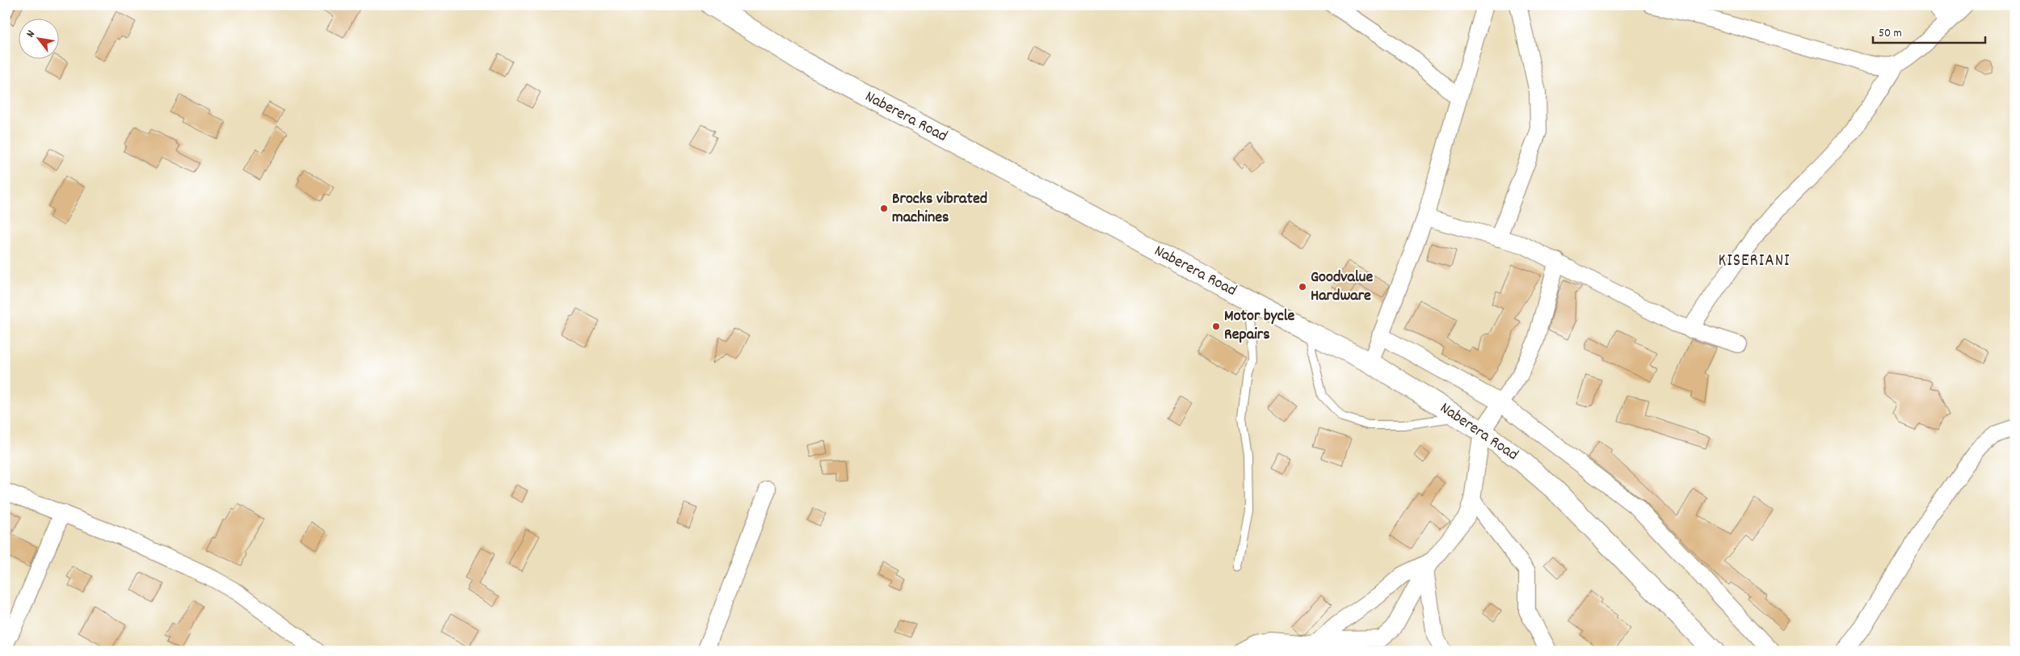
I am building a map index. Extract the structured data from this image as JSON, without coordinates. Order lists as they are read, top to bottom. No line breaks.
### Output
{"streets":{"street":["Naberera Road"]},"districts":["KISERIANI"],"places":["Brocks vibrated machines","Goodvalue Hardware","Motor bycle Repairs"],"scale_bar":"50 m","north":"top left"}
